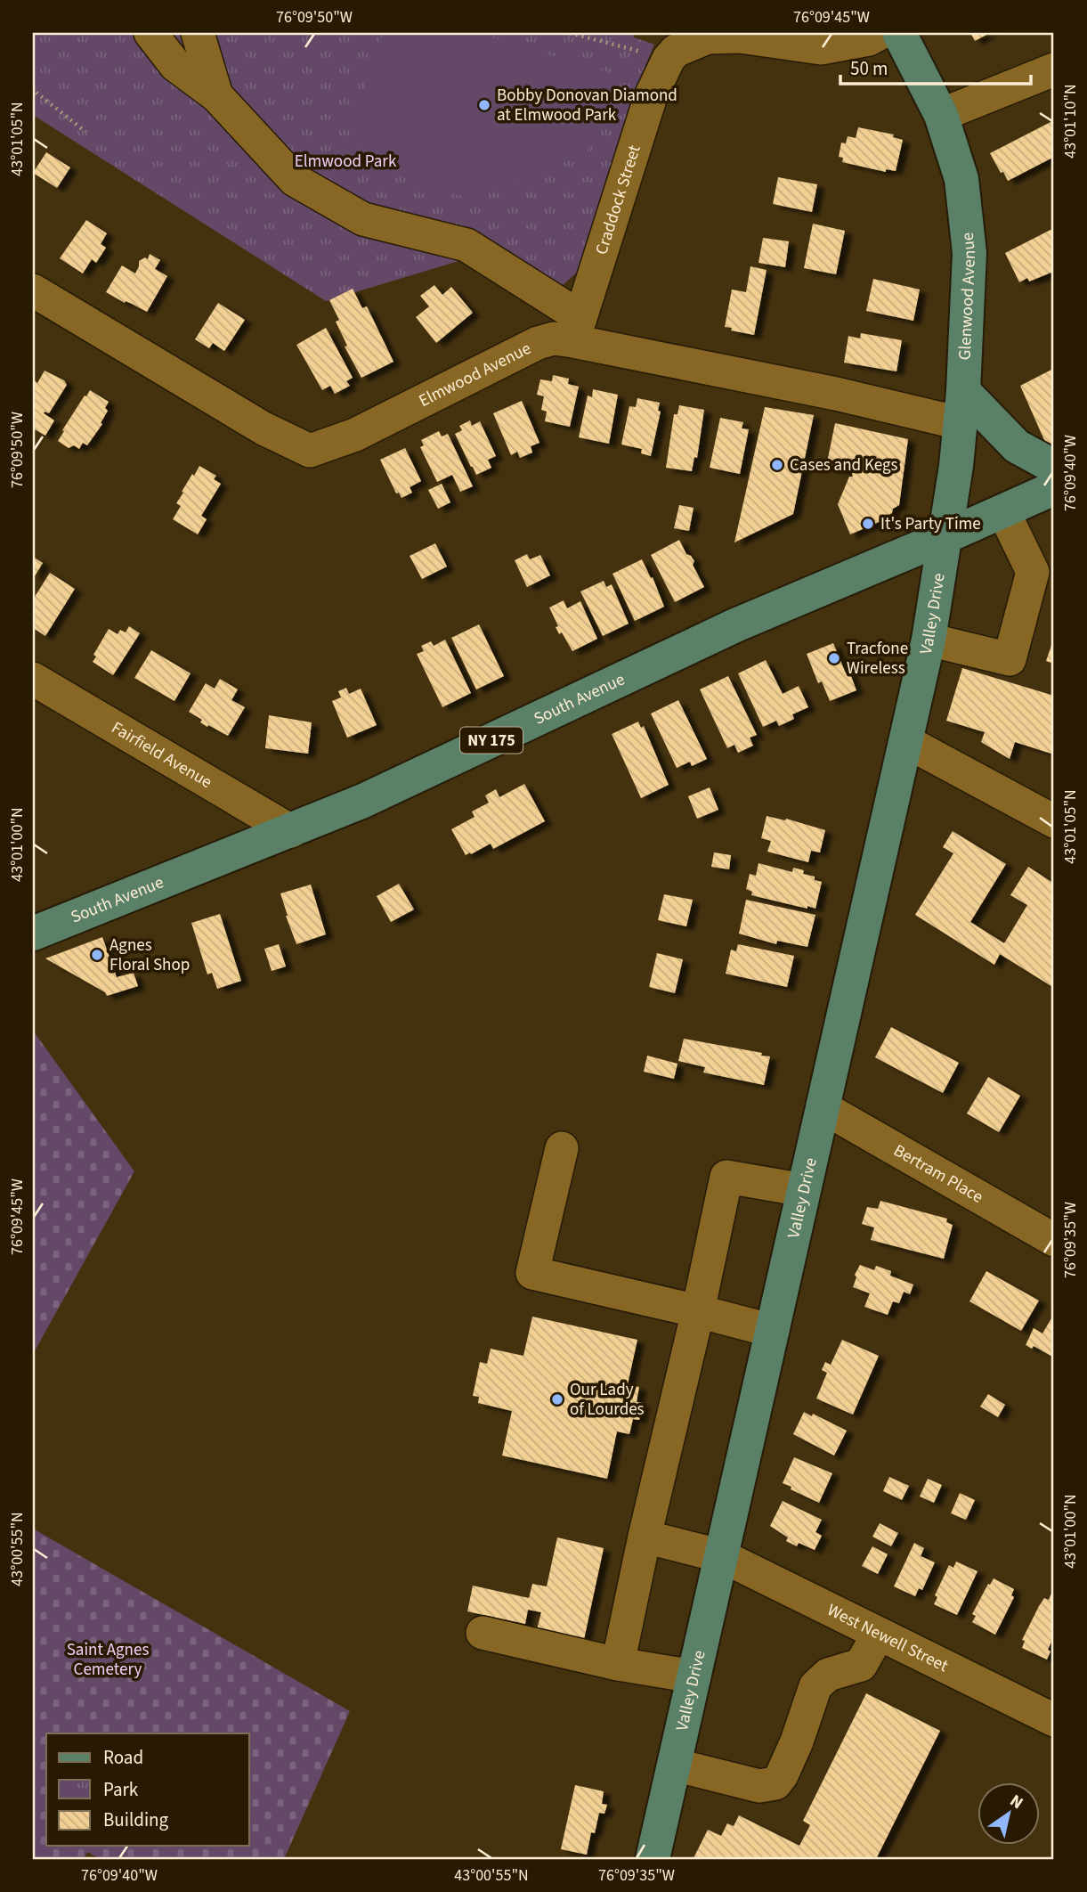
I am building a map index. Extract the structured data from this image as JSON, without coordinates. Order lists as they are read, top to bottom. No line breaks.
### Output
{"streets":{"main road":["Glenwood Avenue","Valley Drive","South Avenue","NY 175"],"street":["Craddock Street","Elmwood Avenue","Fairfield Avenue","Bertram Place","West Newell Street"]},"crossings":[["Craddock Street","Elmwood Avenue"],["Glenwood Avenue","Elmwood Avenue"],["Glenwood Avenue","Valley Drive"],["Glenwood Avenue","South Avenue"],["Valley Drive","South Avenue"],["Valley Drive","Bertram Place"],["Valley Drive","West Newell Street"],["South Avenue","Fairfield Avenue"]],"parks":["Elmwood Park","Saint Agnes Cemetery"],"places":["Bobby Donovan Diamond at Elmwood Park","Cases and Kegs","It's Party Time","Tracfone Wireless","Agnes Floral Shop","Our Lady of Lourdes"],"legend":["Road","Park","Building"],"scale_bar":"50 m","north":"top right","coordinates":["76°09'50\"W","76°09'45\"W","43°01'10\"N","43°01'05\"N","76°09'40\"W","43°01'00\"N","76°09'35\"W","43°00'55\"N"]}
